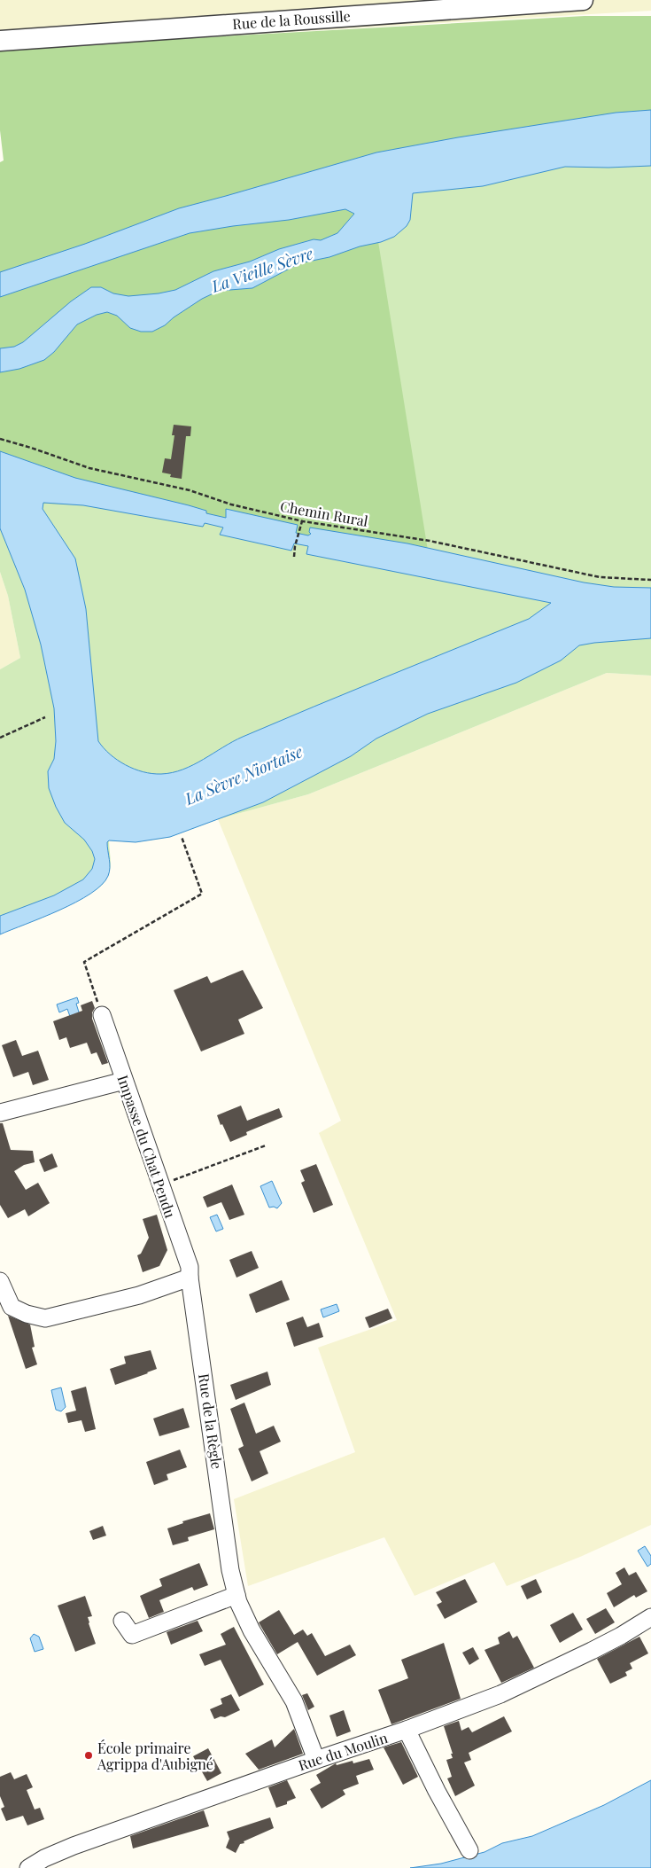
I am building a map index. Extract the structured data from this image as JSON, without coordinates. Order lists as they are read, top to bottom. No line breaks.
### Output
{"streets":{"street":["Rue de la Roussille","Impasse du Chat Pendu","Rue de la Règle","Rue du Moulin"],"path":["Chemin Rural"]},"crossings":[["Impasse du Chat Pendu","Rue de la Règle"],["Rue de la Règle","Rue du Moulin"]],"water":["La Vieille Sèvre","La Sèvre Niortaise"],"places":["École primaire Agrippa d'Aubigné"]}
